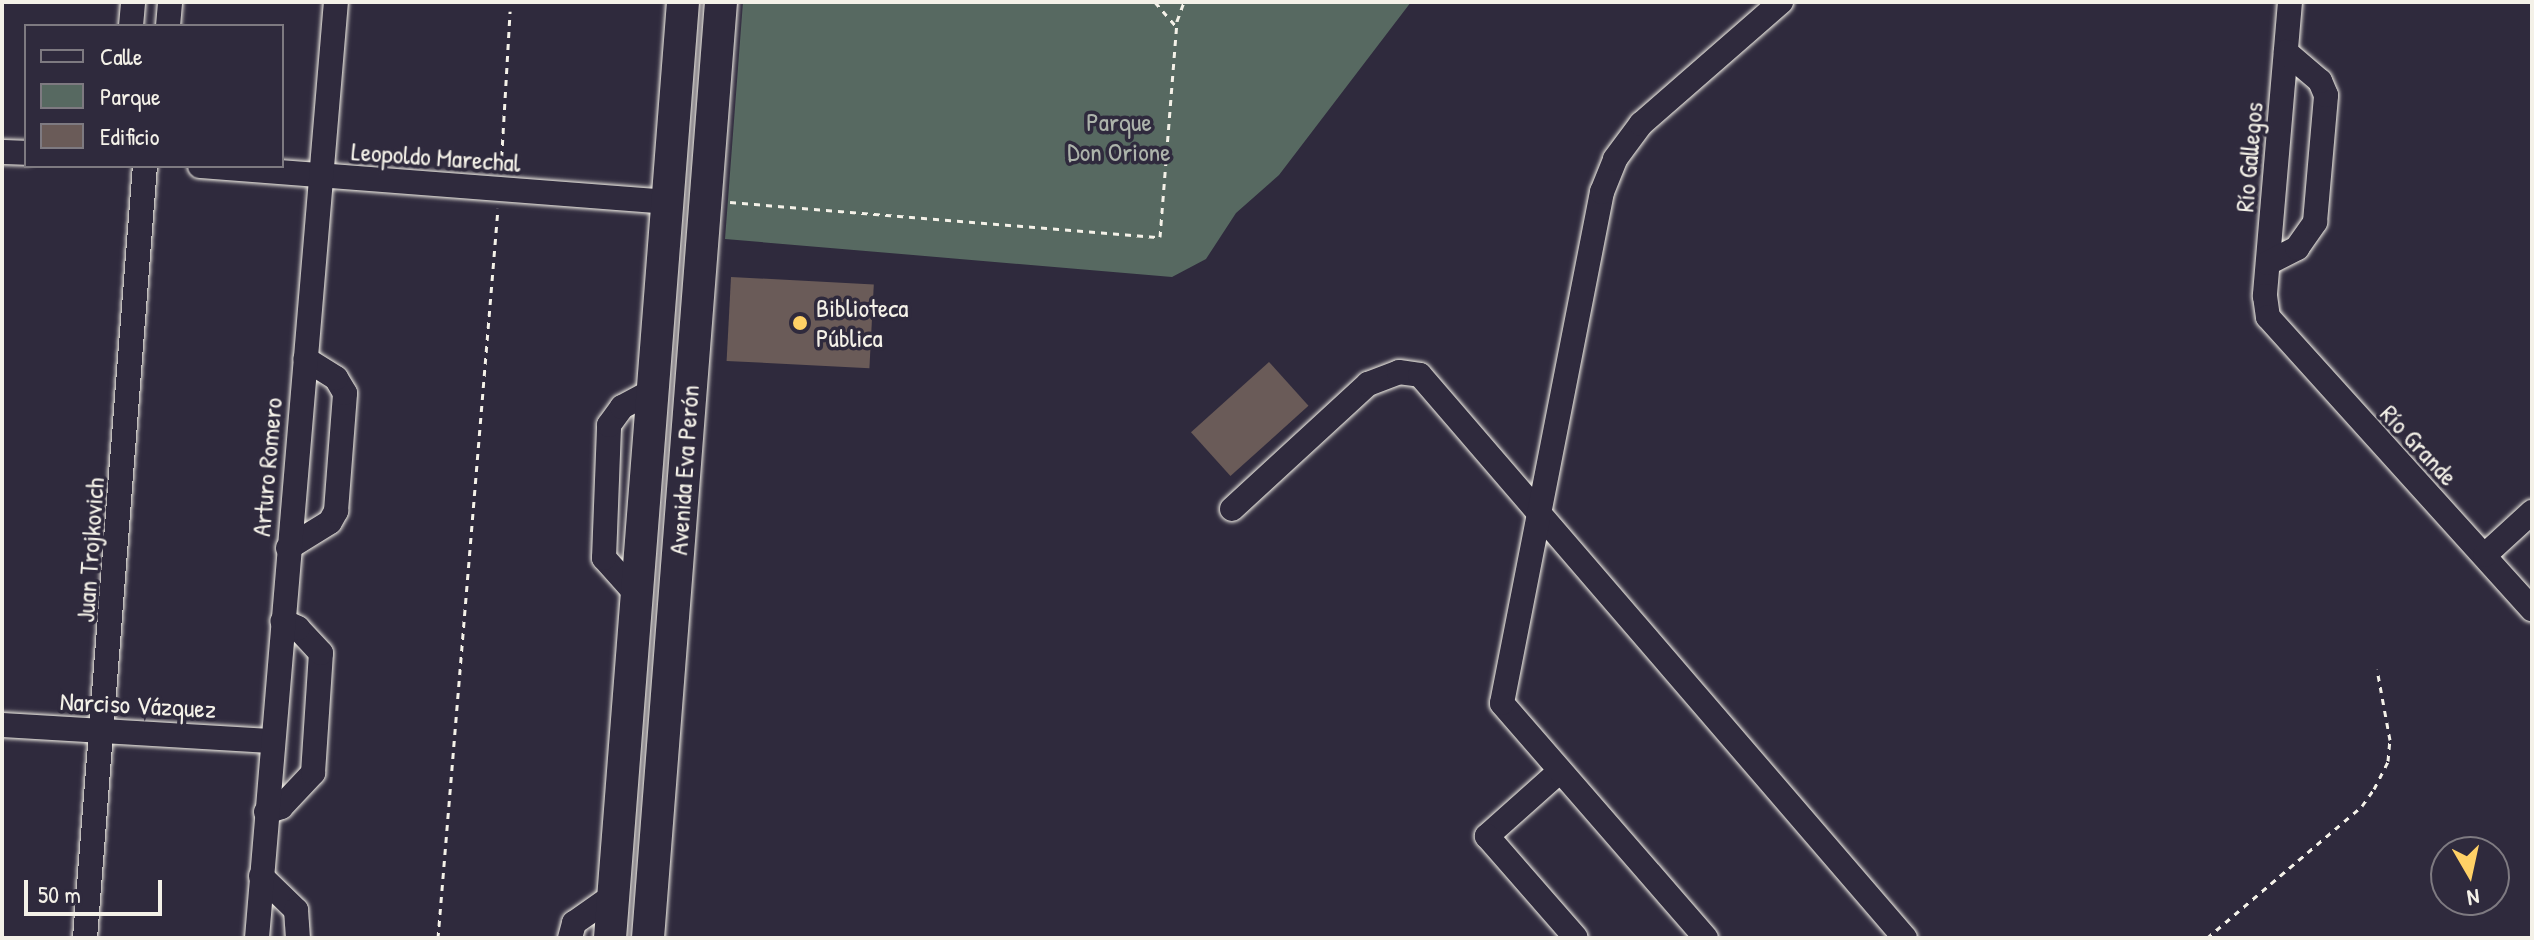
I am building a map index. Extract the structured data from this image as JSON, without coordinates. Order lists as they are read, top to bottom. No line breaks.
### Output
{"streets":{"main road":["Avenida Eva Perón"],"street":["Leopoldo Marechal","Río Gallegos","Río Grande","Arturo Romero","Juan Trojkovich","Narciso Vázquez"]},"crossings":[["Leopoldo Marechal","Arturo Romero"],["Leopoldo Marechal","Avenida Eva Perón"],["Río Gallegos","Río Grande"],["Arturo Romero","Narciso Vázquez"],["Juan Trojkovich","Narciso Vázquez"]],"parks":["Parque Don Orione"],"places":["Biblioteca Pública"],"legend":["Calle","Parque","Edificio"],"scale_bar":"50 m","north":"bottom"}
